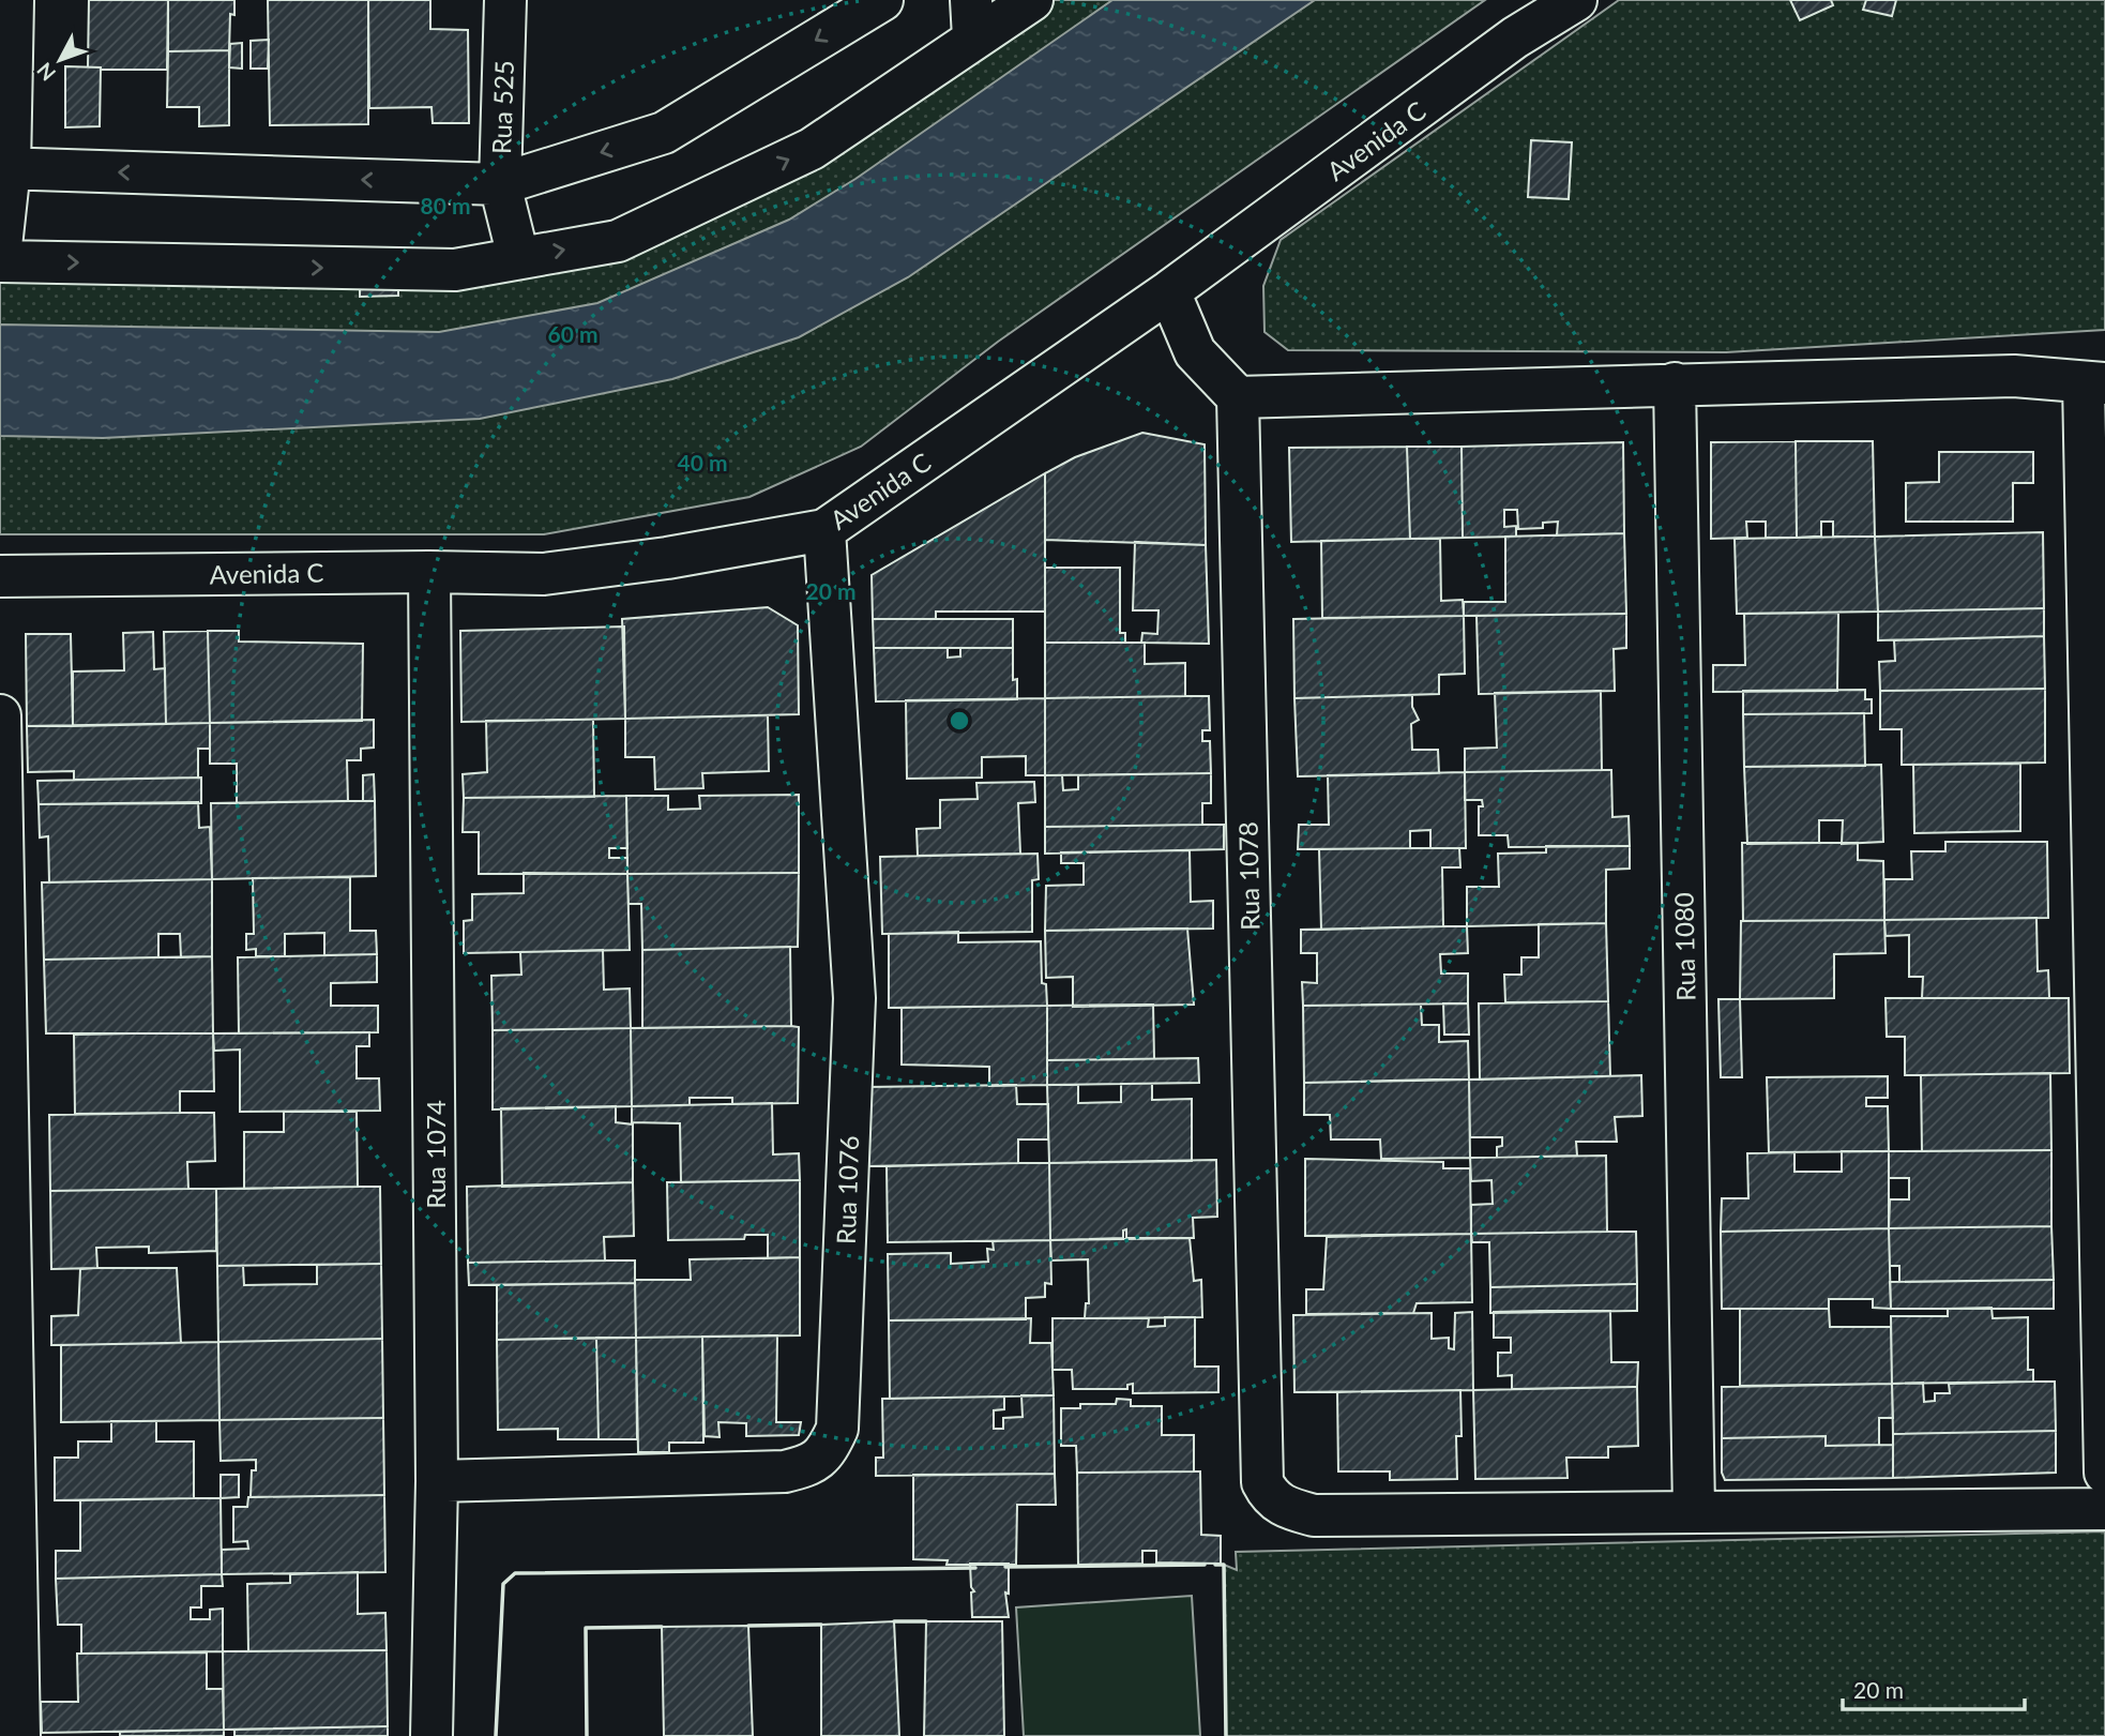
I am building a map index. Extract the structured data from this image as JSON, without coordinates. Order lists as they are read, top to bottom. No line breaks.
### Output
{"streets":{"street":["Rua 525","Avenida C","Rua 1078","Rua 1080","Rua 1074","Rua 1076"]},"crossings":[["Avenida C","Rua 1074"],["Avenida C","Rua 1076"],["Rua 1078","Rua 1080"],["Rua 1074","Rua 1076"]],"scale_bar":"20 m","north":"bottom left","rings":["80 m","60 m","40 m","20 m"]}
